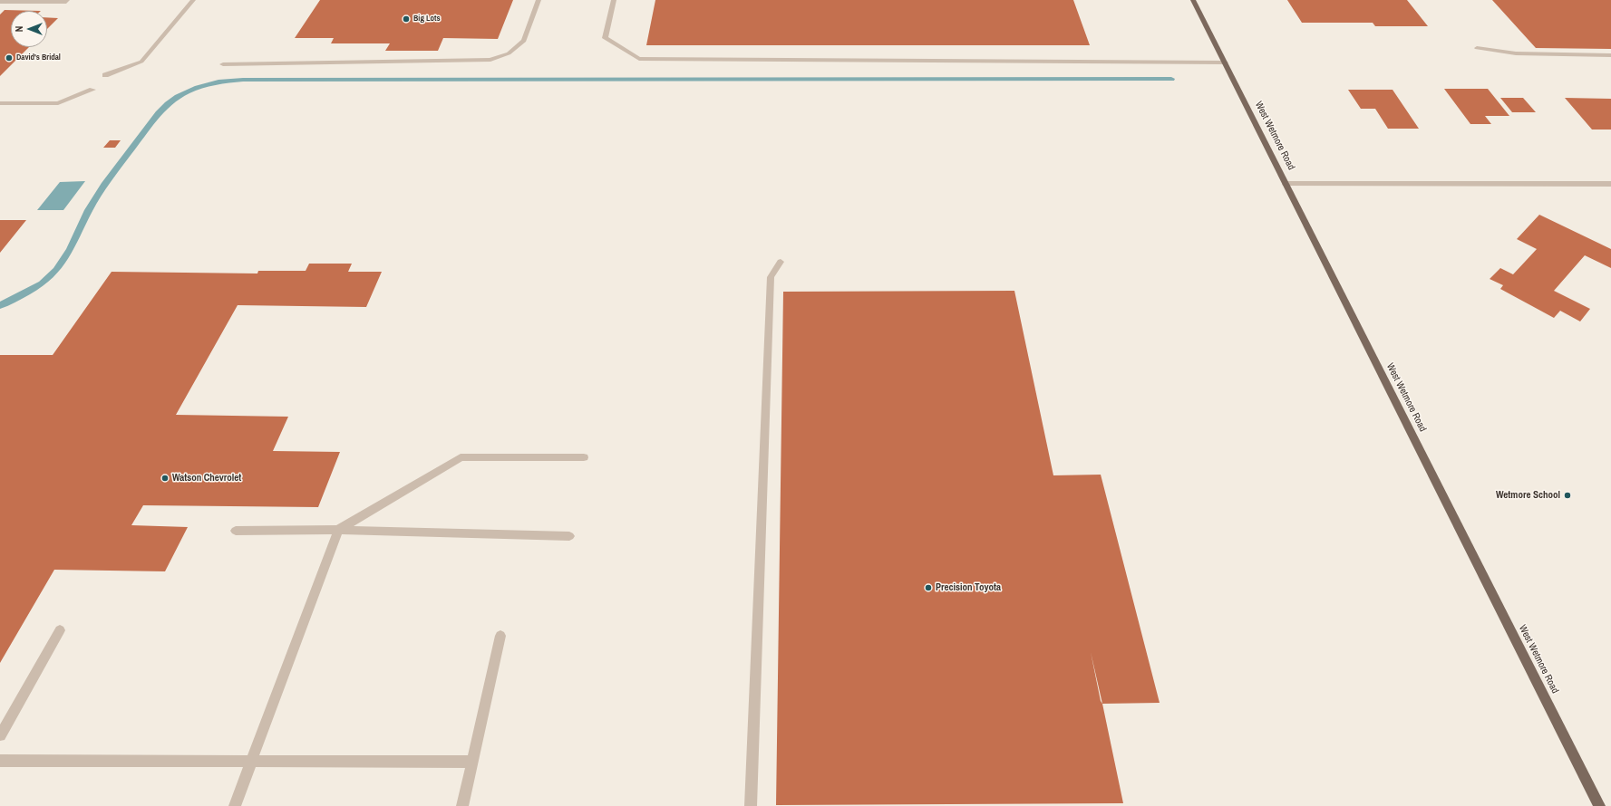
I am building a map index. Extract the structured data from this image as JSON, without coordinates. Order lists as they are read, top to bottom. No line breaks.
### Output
{"streets":{"main road":["West Wetmore Road"]},"places":["Big Lots","David's Bridal","Watson Chevrolet","Wetmore School","Precision Toyota"],"north":"left"}
